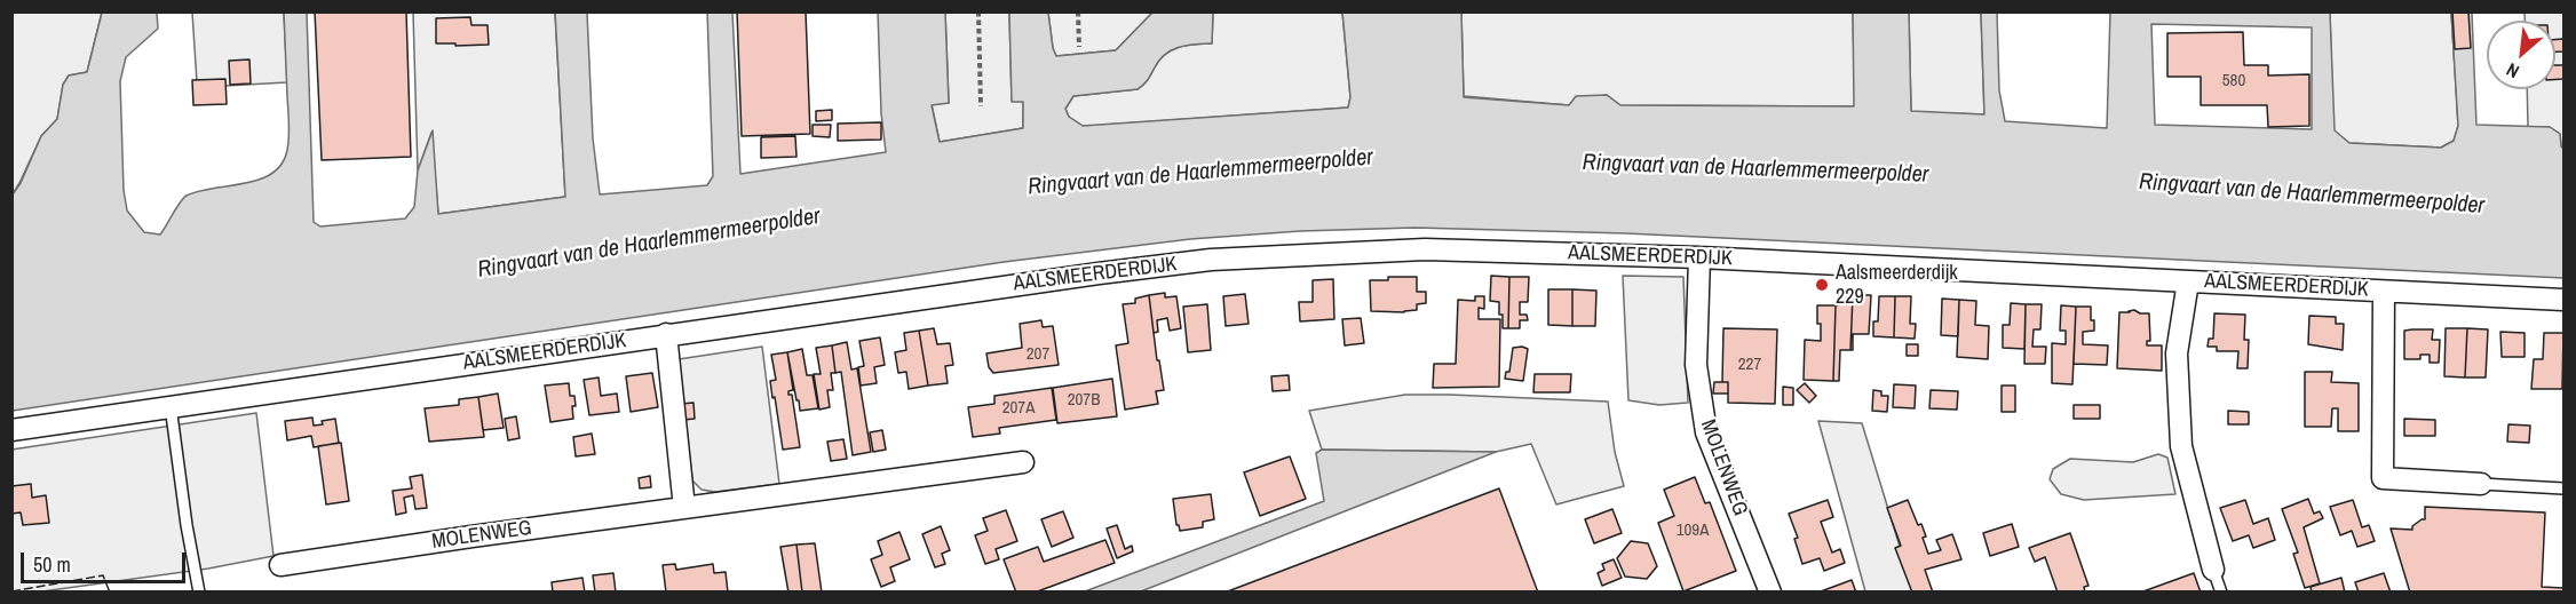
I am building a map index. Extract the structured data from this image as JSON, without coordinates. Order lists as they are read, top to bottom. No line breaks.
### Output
{"streets":{"street":["AALSMEERDERDIJK","MOLENWEG"]},"crossings":[["AALSMEERDERDIJK","MOLENWEG"]],"water":["Ringvaart van de Haarlemmermeerpolder"],"places":["Aalsmeerderdijk 229"],"house_numbers":["580","207","227","207B","207A","109A"],"scale_bar":"50 m","north":"bottom left"}
